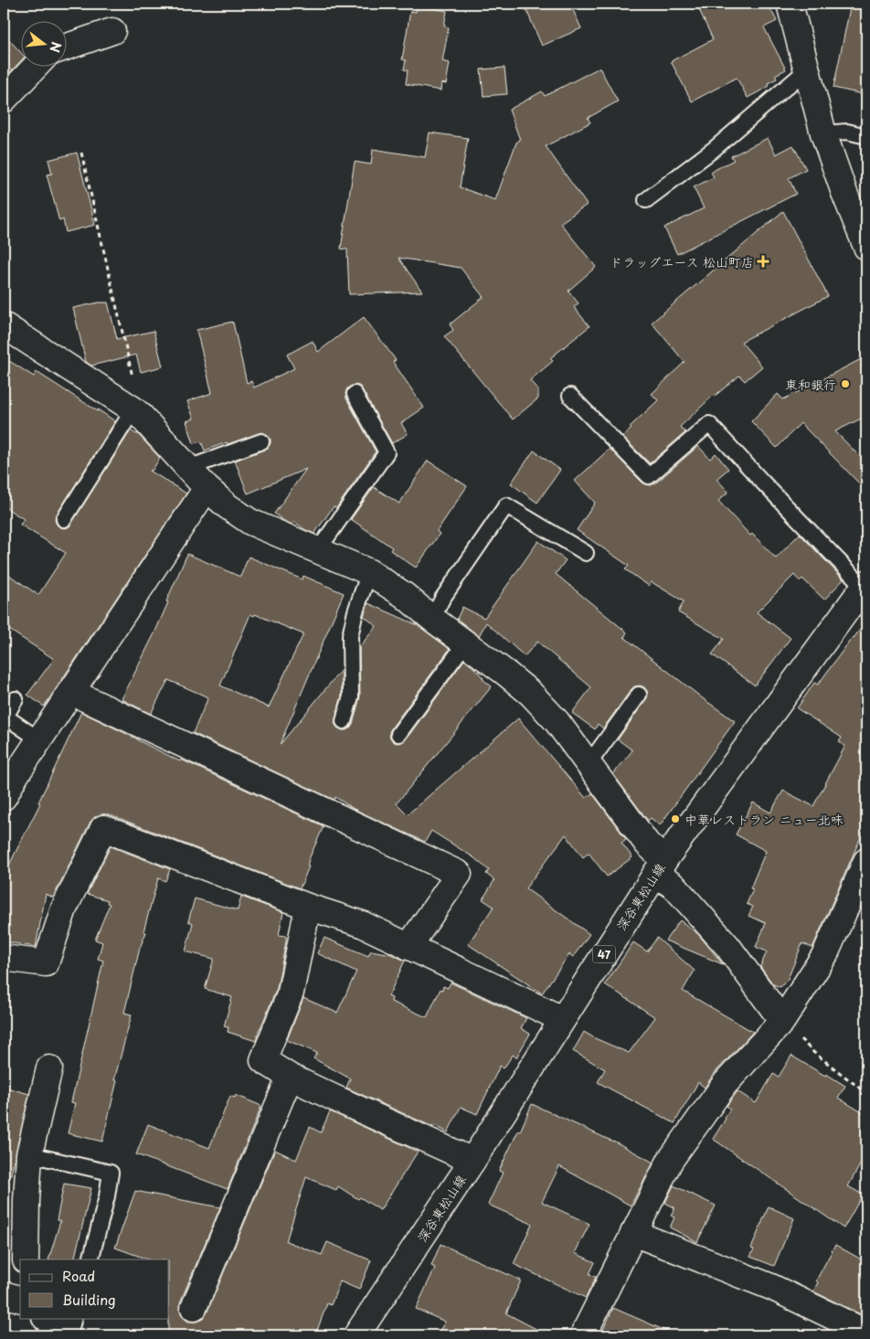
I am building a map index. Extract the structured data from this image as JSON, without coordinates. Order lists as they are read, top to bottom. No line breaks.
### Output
{"streets":{"street":["深谷東松山線","47"]},"places":{"health":["ドラッグエース 松山町店"],"other":["東和銀行","中華レストラン ニュー北味"]},"legend":["Road","Building"],"north":"right"}
